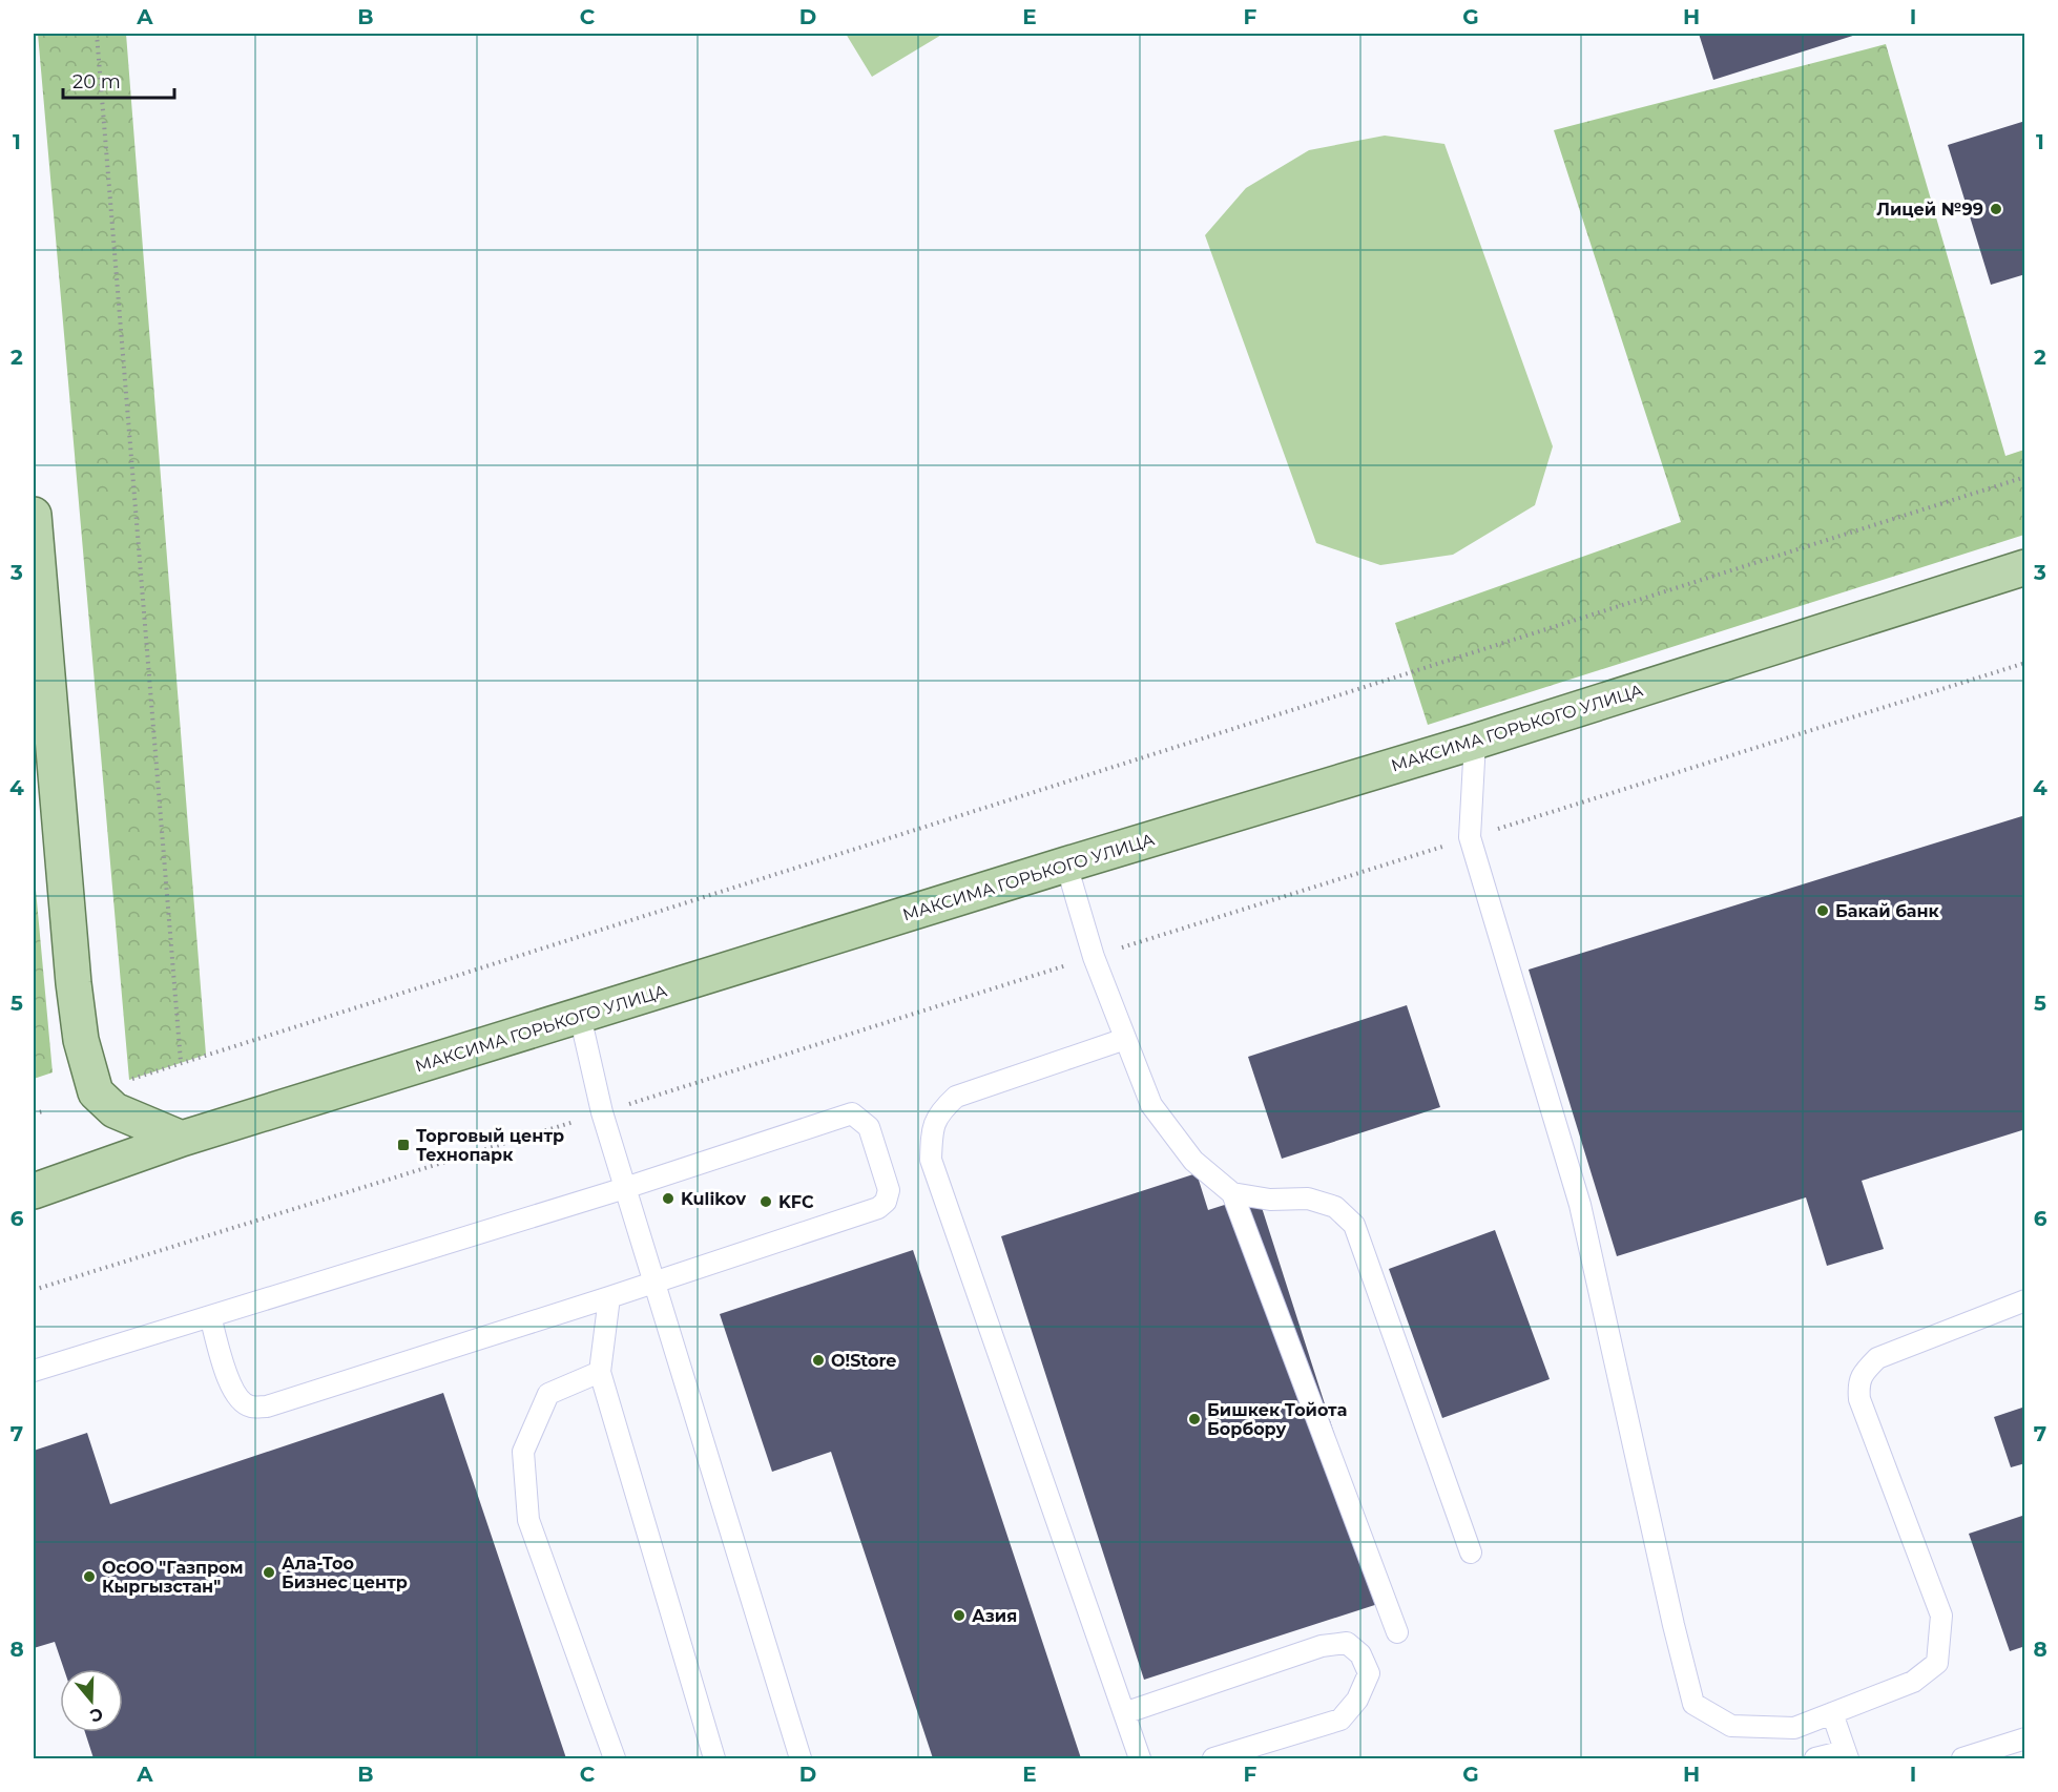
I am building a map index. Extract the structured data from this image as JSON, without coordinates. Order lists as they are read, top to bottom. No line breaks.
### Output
{"streets":{"main road":["МАКСИМА ГОРЬКОГО УЛИЦА"]},"places":{"other":["Лицей №99","Бакай банк","Kulikov","KFC","O!Store","Бишкек Тойота Борбору","Ала-Тоо Бизнес центр","ОсОО \"Газпром Кыргызстан\"","Азия"],"transit":["Торговый центр Технопарк"]},"scale_bar":"20 m","north":"bottom","grid":{"columns":["A","B","C","D","E","F","G","H","I"],"rows":["1","2","3","4","5","6","7","8"]}}
